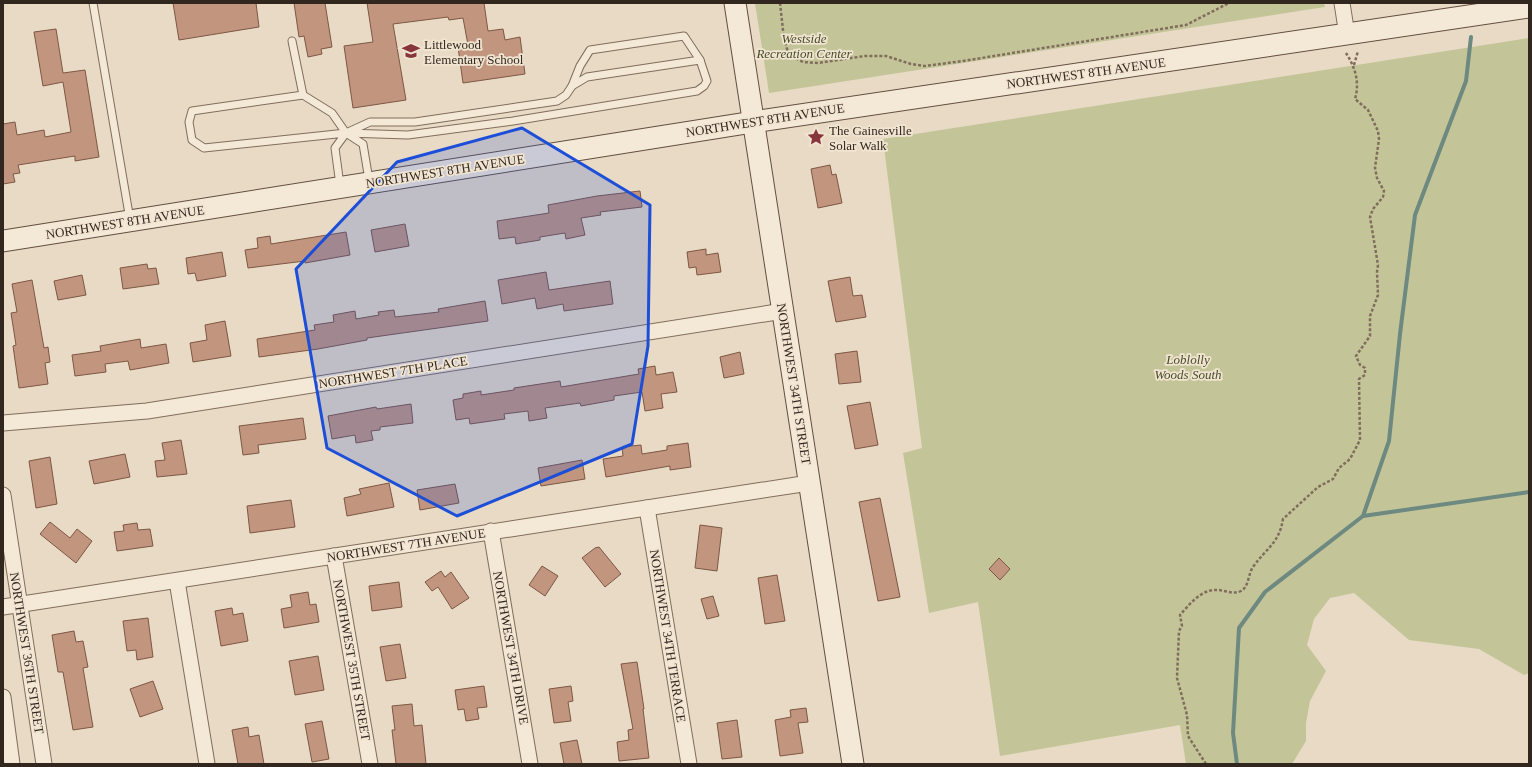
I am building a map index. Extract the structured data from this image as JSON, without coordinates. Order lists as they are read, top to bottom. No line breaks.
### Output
{"streets":{"street":["NORTHWEST 8TH AVENUE","NORTHWEST 7TH PLACE","NORTHWEST 34TH STREET","NORTHWEST 7TH AVENUE","NORTHWEST 34TH TERRACE","NORTHWEST 34TH DRIVE","NORTHWEST 36TH STREET","NORTHWEST 35TH STREET"]},"crossings":[["NORTHWEST 8TH AVENUE","NORTHWEST 34TH STREET"],["NORTHWEST 7TH PLACE","NORTHWEST 34TH STREET"],["NORTHWEST 34TH STREET","NORTHWEST 7TH AVENUE"],["NORTHWEST 7TH AVENUE","NORTHWEST 34TH TERRACE"],["NORTHWEST 7TH AVENUE","NORTHWEST 34TH DRIVE"],["NORTHWEST 7TH AVENUE","NORTHWEST 36TH STREET"],["NORTHWEST 7TH AVENUE","NORTHWEST 35TH STREET"]],"parks":["Westside Recreation Center","Loblolly Woods South"],"places":{"school or university":["Littlewood Elementary School"],"place":["The Gainesville Solar Walk"]}}
